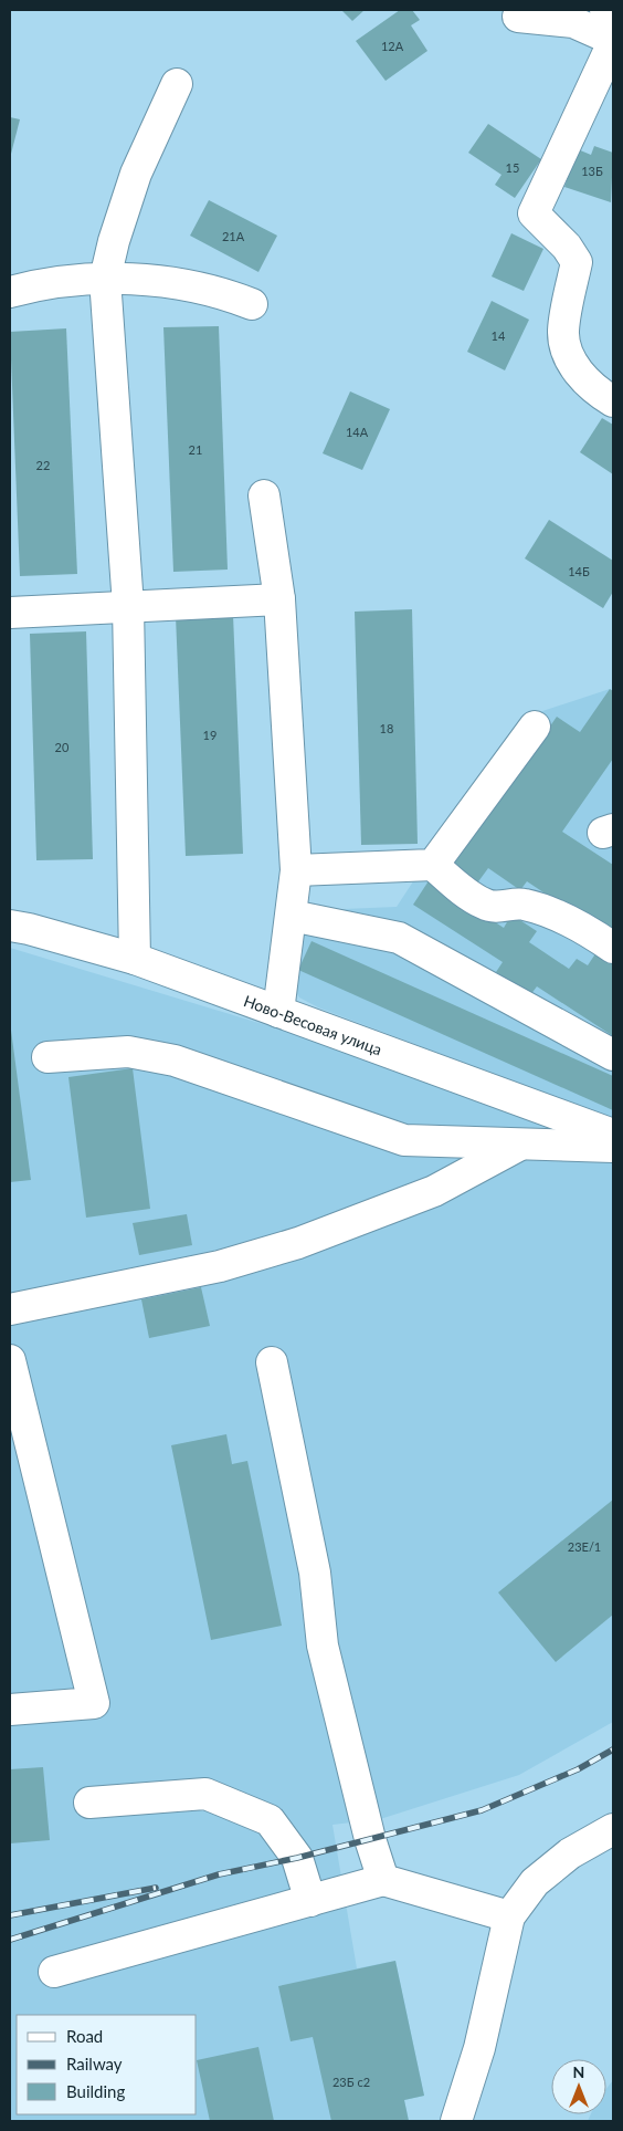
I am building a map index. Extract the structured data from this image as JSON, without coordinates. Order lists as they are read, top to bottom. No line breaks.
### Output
{"streets":{"street":["Ново-Весовая улица"]},"house_numbers":["12А","15","13Б","21А","14","14А","21","22","14Б","18","19","20","23Е/1","23Б с2"],"legend":["Road","Railway","Building"],"north":"top"}
